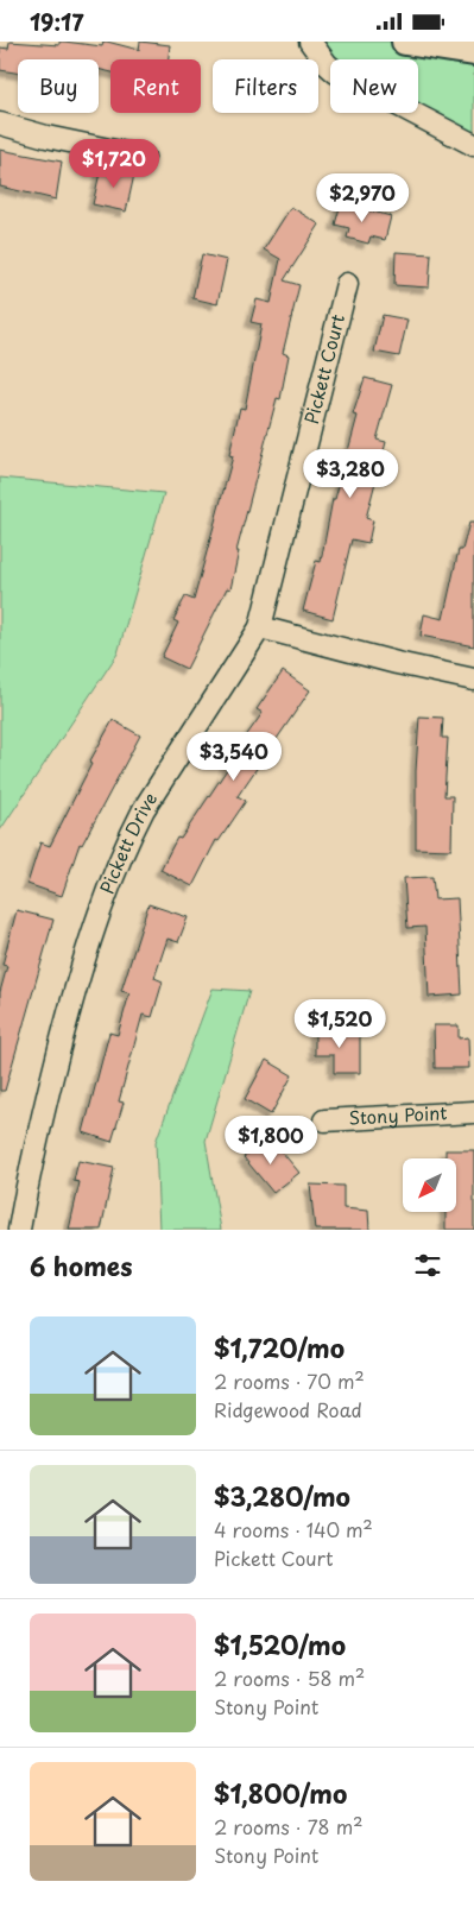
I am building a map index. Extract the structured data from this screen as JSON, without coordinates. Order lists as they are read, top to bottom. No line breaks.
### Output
{"streets":{"street":["Pickett Court","Pickett Drive","Stony Point"]},"crossings":[["Pickett Court","Pickett Drive"]],"north":"bottom left","page":{"status":"19:17","chip":["Buy","Rent","Filters","New"],"price":["$1,720","$2,970","$3,280","$3,540","$1,520","$1,800"],"heading":"6 homes","list":[{"name":"$1,720/mo","note":"2 rooms · 70 m² · Ridgewood Road"},{"name":"$3,280/mo","note":"4 rooms · 140 m² · Pickett Court"},{"name":"$1,520/mo","note":"2 rooms · 58 m² · Stony Point"},{"name":"$1,800/mo","note":"2 rooms · 78 m² · Stony Point"}]}}
